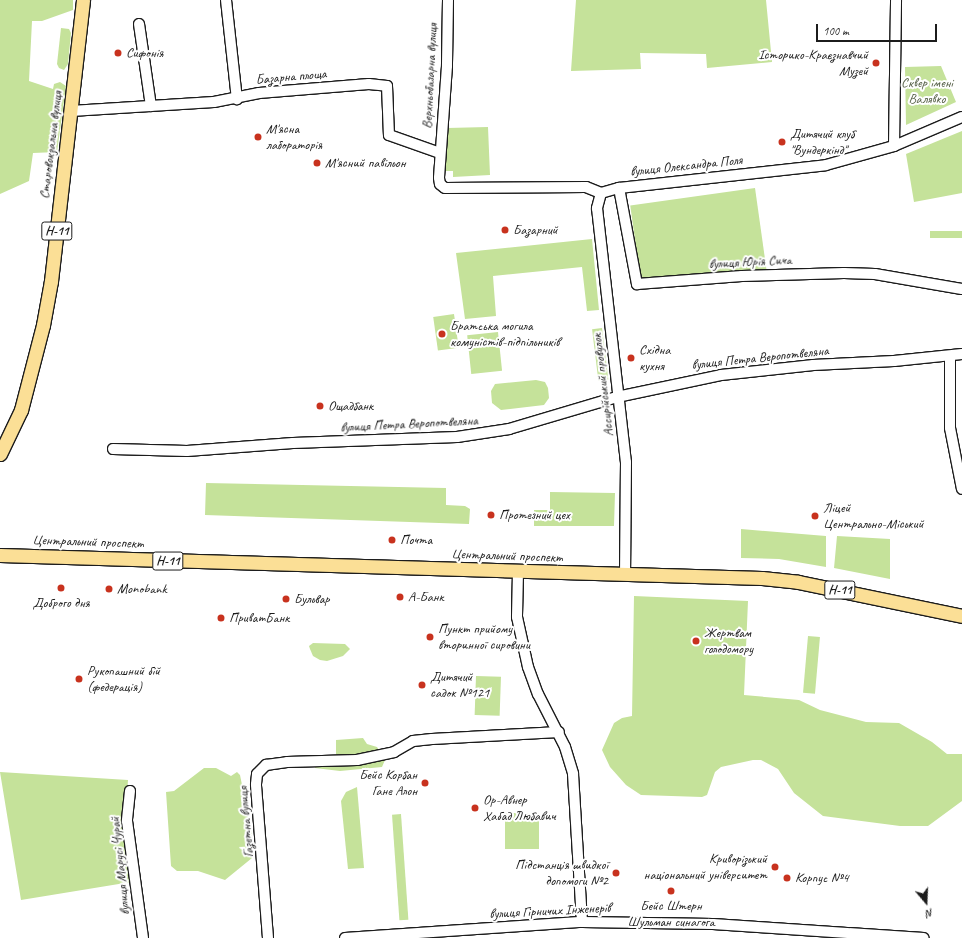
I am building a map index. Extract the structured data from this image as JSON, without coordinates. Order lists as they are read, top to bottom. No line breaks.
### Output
{"streets":{"main road":["Старовокзальна вулиця","Н-11","Центральний проспект"],"street":["Верхньобазарна вулиця","Базарна площа","вулиця Олександра Поля","вулиця Юрія Сича","вулиця Петра Веропотвеляна","Ассирійський провулок","Газетна вулиця","вулиця Марусі Чурай","вулиця Гірничих Інженерів"]},"crossings":[["Верхньобазарна вулиця","Базарна площа"],["Базарна площа","Старовокзальна вулиця"],["вулиця Олександра Поля","вулиця Юрія Сича"],["вулиця Олександра Поля","Ассирійський провулок"],["вулиця Петра Веропотвеляна","Ассирійський провулок"],["Ассирійський провулок","Центральний проспект"]],"parks":["Сквер імені Валявкo"],"places":["Сифонія","Історико-Краєзнавчий Музей","М'ясна лабораторія","Дитячий клуб \"Вундеркінд\"","М'ясний павільон","Базарний","Братська могила комуністів-підпільників","Східна кухня","Ощадбанк","Протезний цех","Ліцей Центрально-Міський","Почта","Доброго дня","Monobank","А-Банк","Бульвар","ПриватБанк","Пункт прийому вторинної сировини","Жертвам голодомору","Рукопашний бій (федерація)","Дитячий садок №121","Бейс Корбан Гане Алон","Ор-Авнер Хабад Любавич","Криворізький національний університет","Підстанція швидкої допомоги №2","Корпус №4","Бейс Штерн Шульман синагога"],"scale_bar":"100 m","north":"bottom"}
